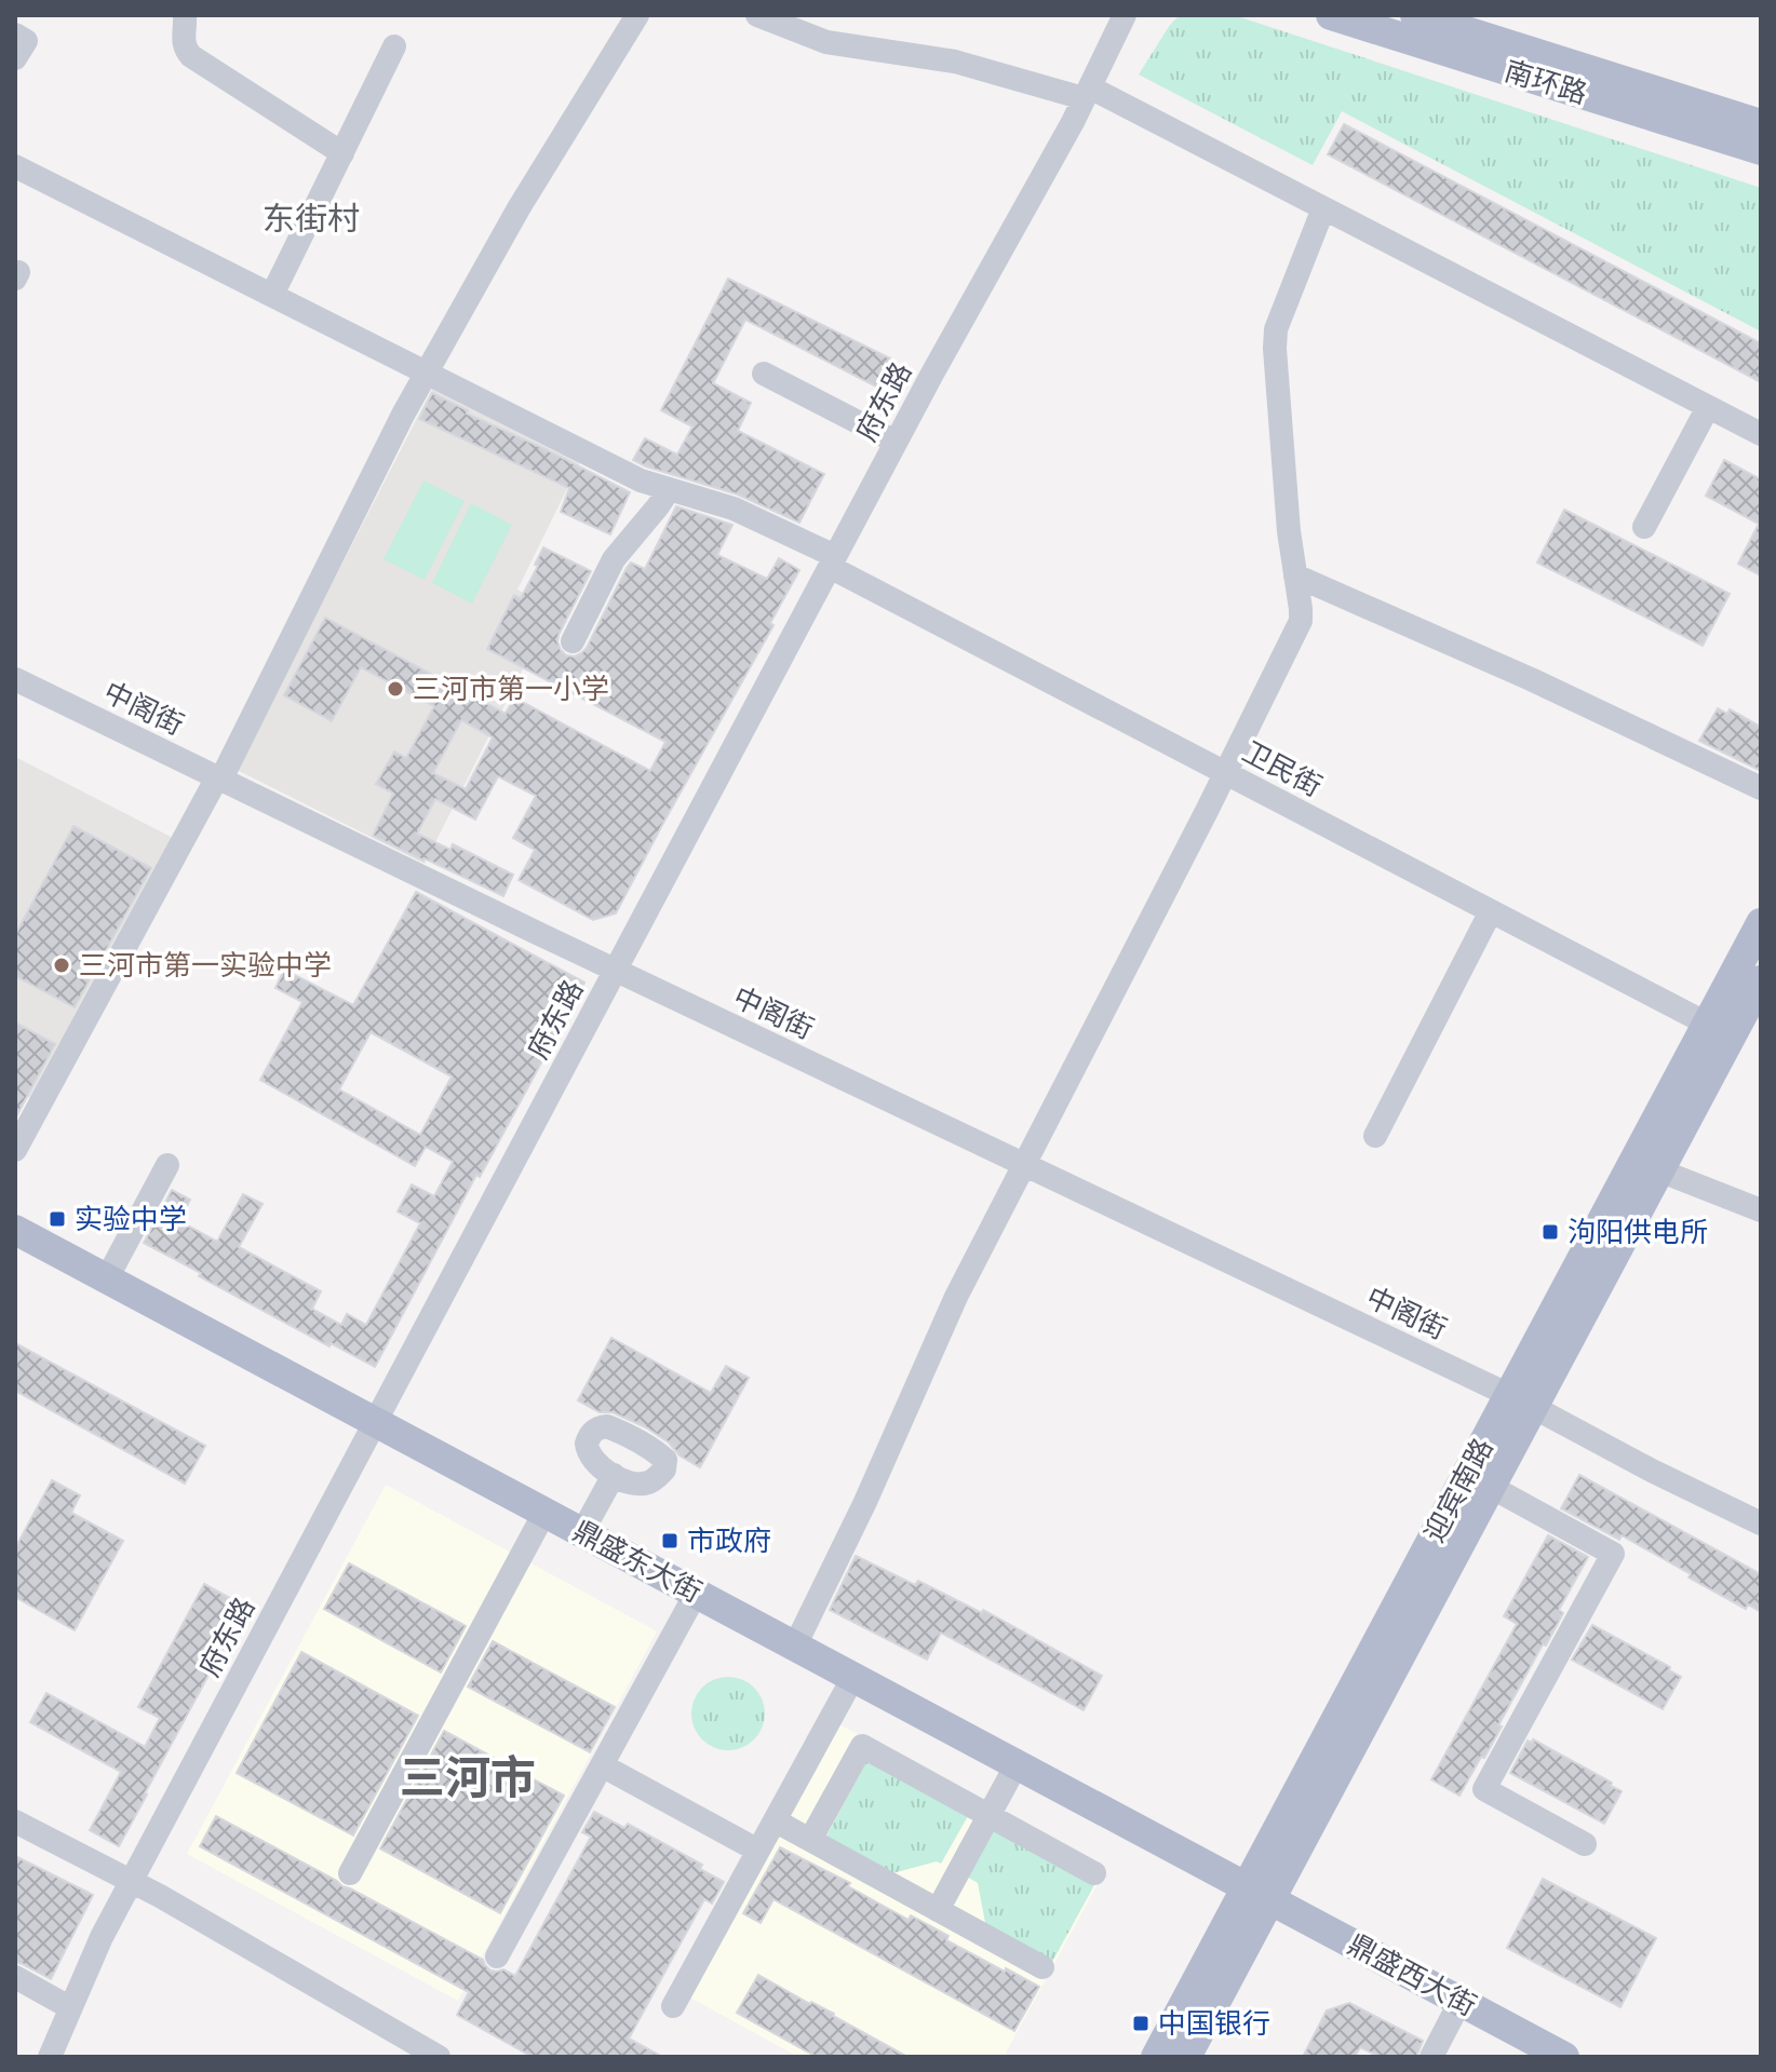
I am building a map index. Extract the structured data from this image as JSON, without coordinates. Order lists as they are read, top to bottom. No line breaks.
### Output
{"streets":{"main road":["南环路","迎宾南路","鼎盛东大街","鼎盛西大街"],"street":["府东路","中阁街","卫民街"]},"crossings":[["府东路","中阁街"],["府东路","卫民街"],["府东路","鼎盛东大街"],["中阁街","迎宾南路"],["卫民街","迎宾南路"],["迎宾南路","鼎盛东大街"],["迎宾南路","鼎盛西大街"],["鼎盛东大街","鼎盛西大街"]],"districts":["东街村","三河市"],"places":{"other":["三河市第一小学","三河市第一实验中学"],"transit":["实验中学","泃阳供电所","市政府","中国银行"]}}
